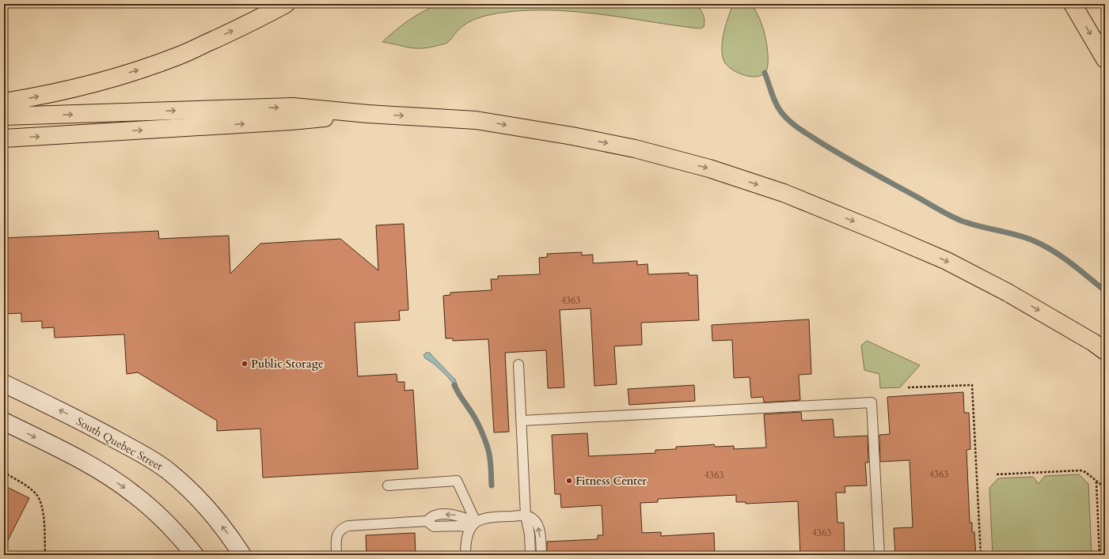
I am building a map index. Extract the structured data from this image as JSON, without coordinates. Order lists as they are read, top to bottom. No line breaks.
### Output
{"streets":{"street":["South Quebec Street"]},"places":["Public Storage","Fitness Center"],"house_numbers":["4363","4363","4363","4363"]}
